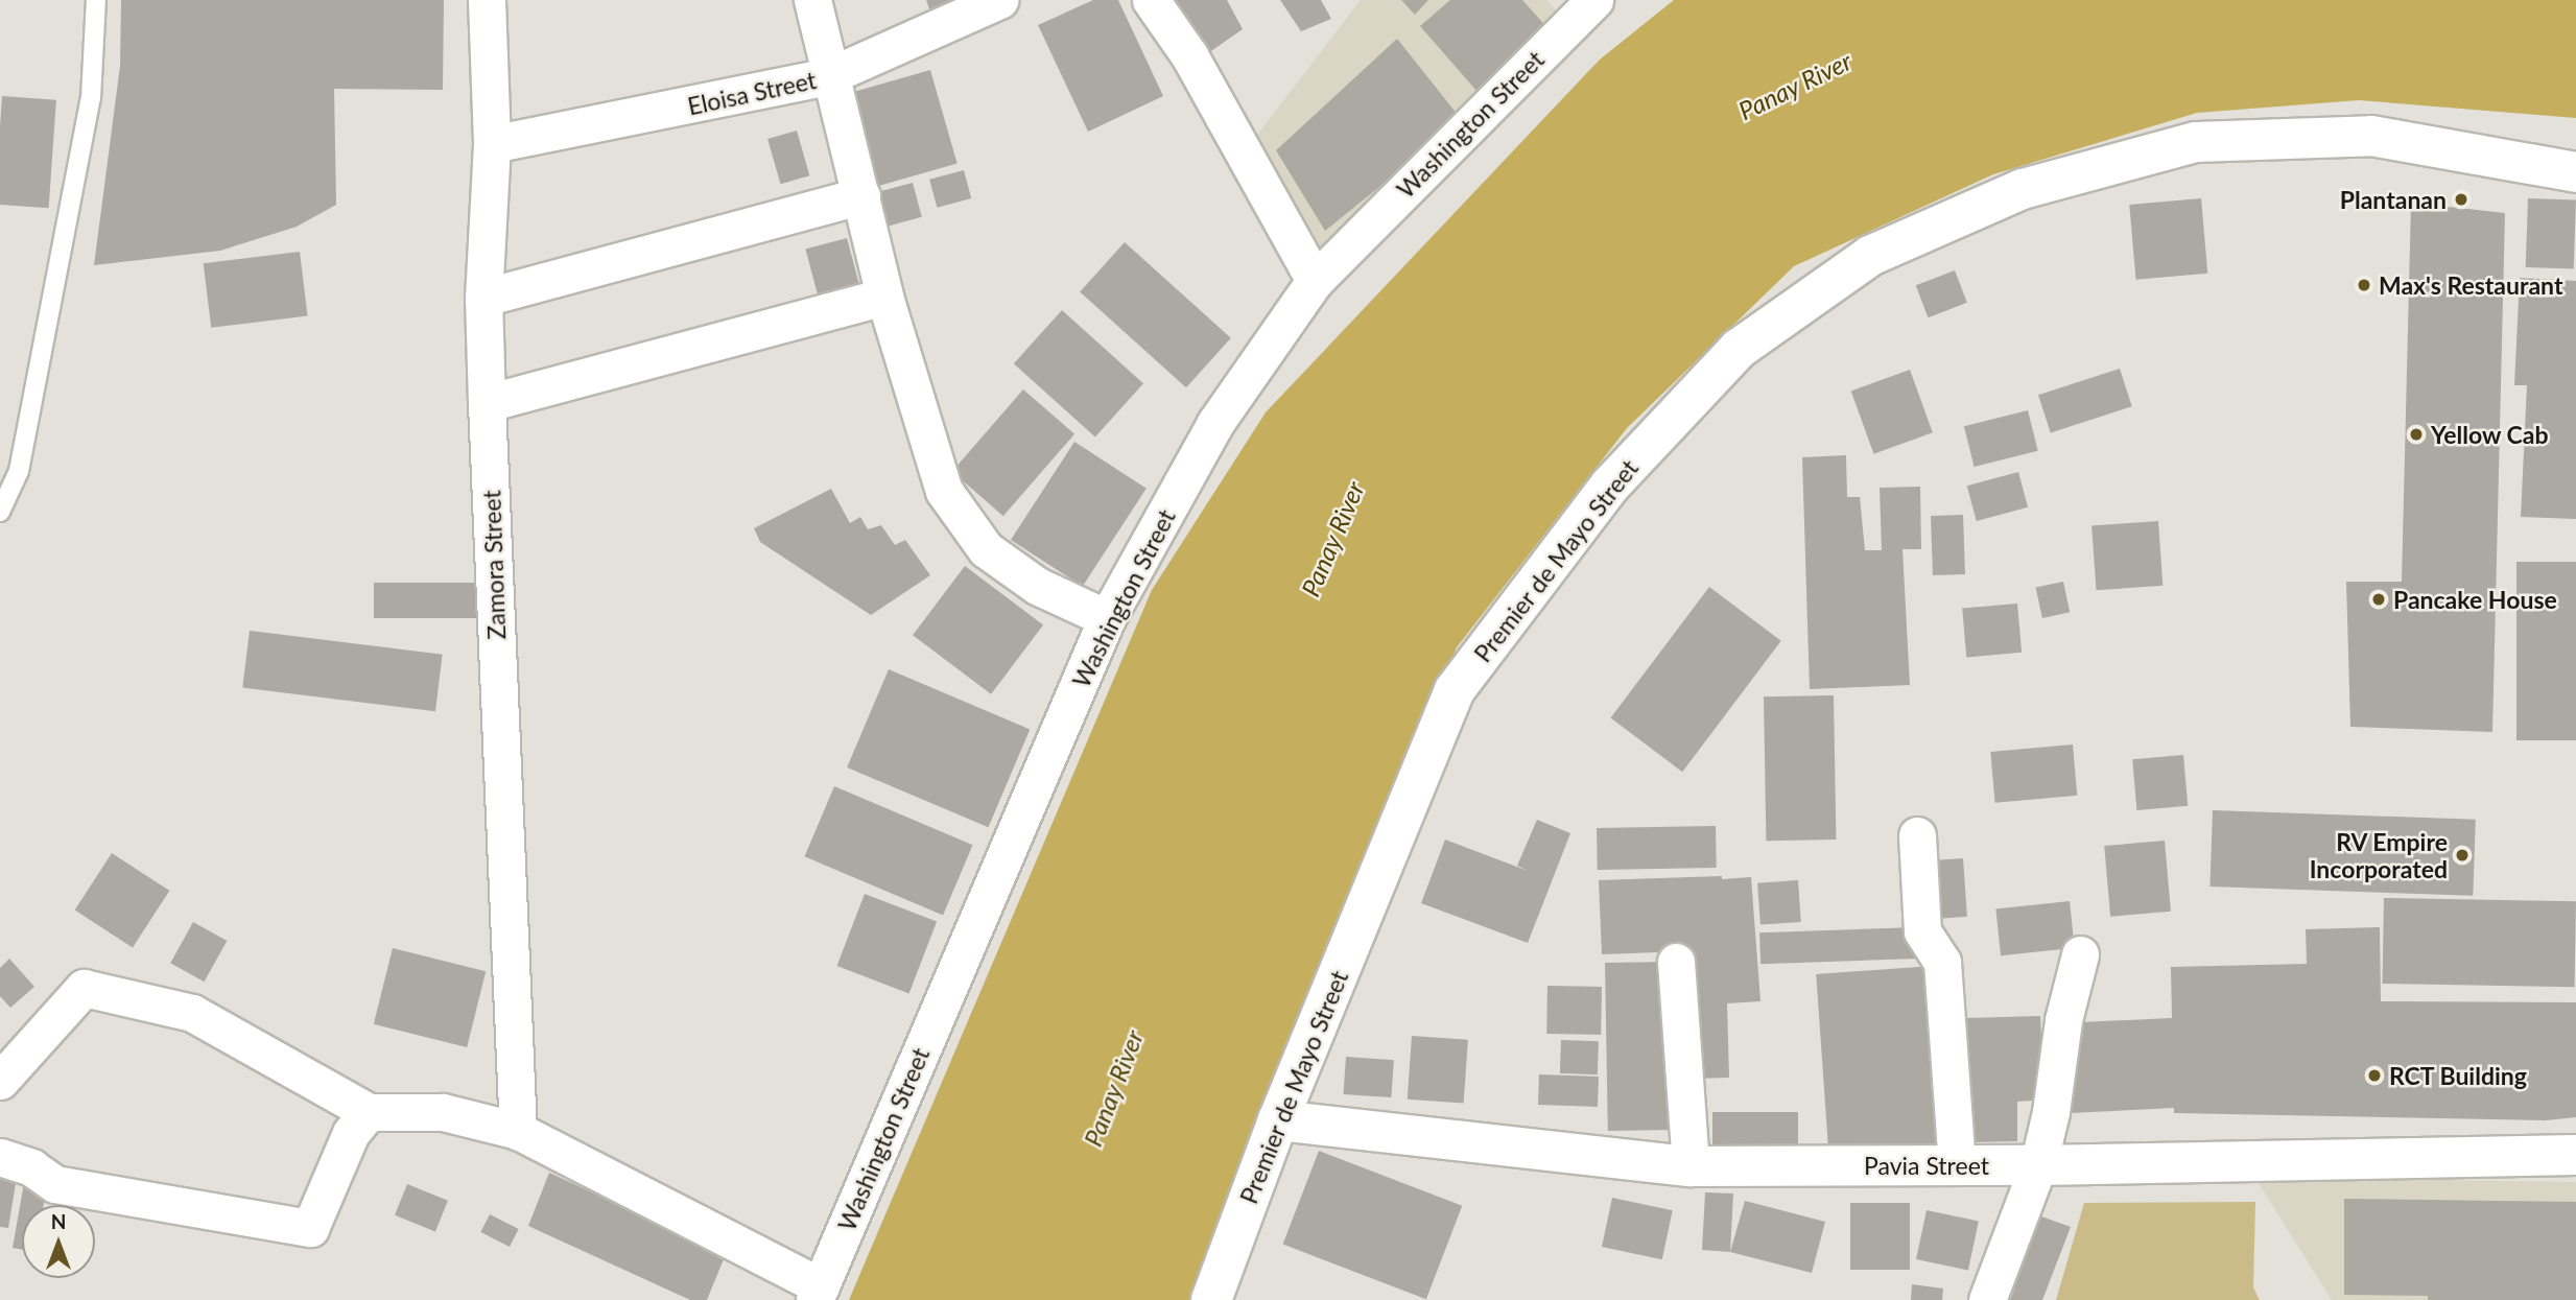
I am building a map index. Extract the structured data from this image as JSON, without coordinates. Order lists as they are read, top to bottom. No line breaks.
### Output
{"streets":{"main road":["Premier de Mayo Street","Pavia Street"],"street":["Eloisa Street","Washington Street","Zamora Street"]},"crossings":[["Eloisa Street","Zamora Street"],["Premier de Mayo Street","Pavia Street"]],"water":["Panay River"],"places":["Plantanan","Max's Restaurant","Yellow Cab","Pancake House","RV Empire Incorporated","RCT Building"],"north":"top"}
